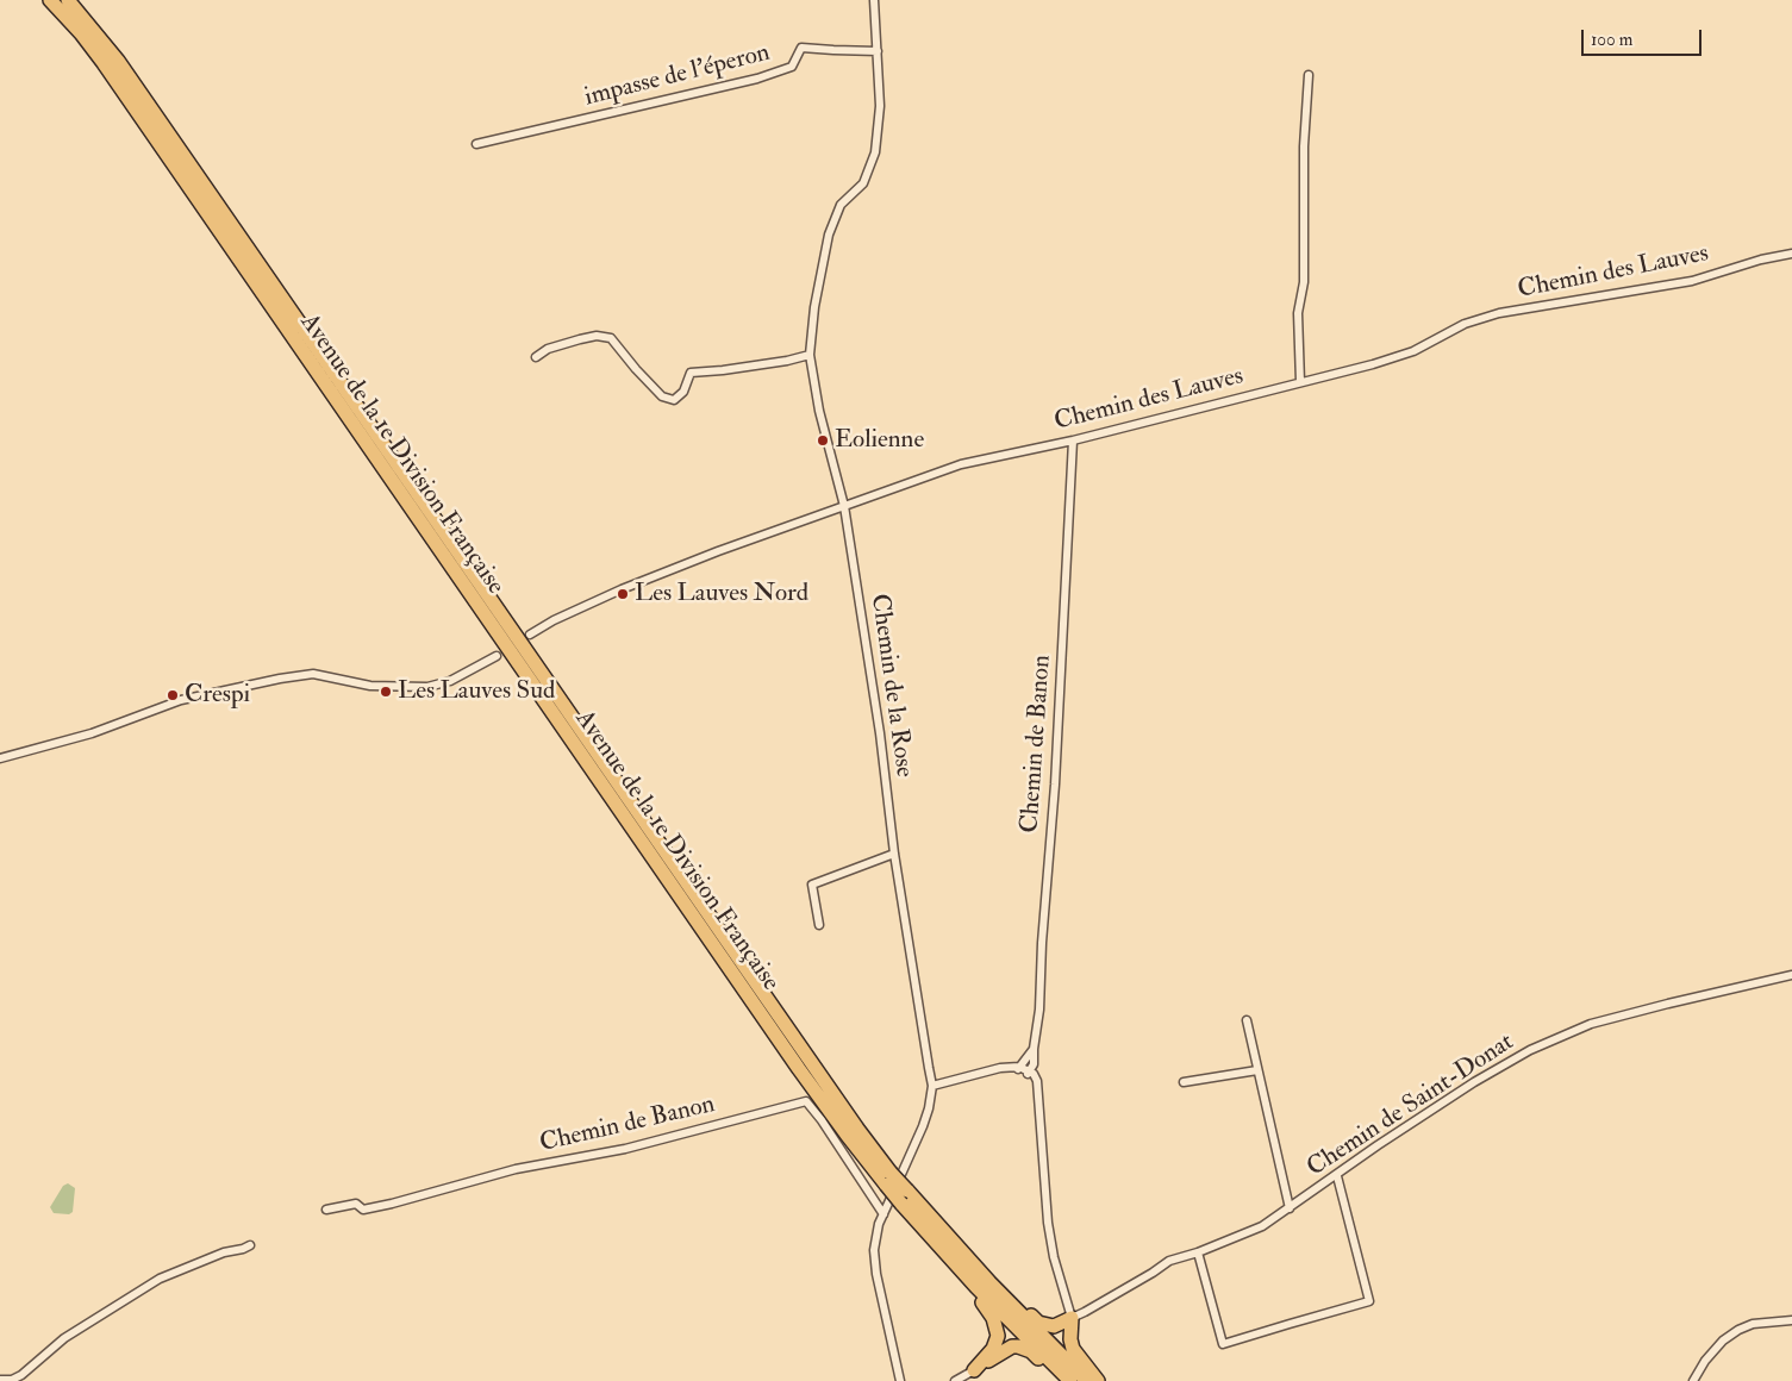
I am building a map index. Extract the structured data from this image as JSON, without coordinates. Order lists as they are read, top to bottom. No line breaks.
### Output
{"streets":{"highway":["Avenue de la 1e Division Française"],"street":["impasse de l'éperon","Chemin des Lauves","Chemin de la Rose","Chemin de Banon","Chemin de Saint-Donat"]},"crossings":[["impasse de l'éperon","Chemin de la Rose"],["Chemin des Lauves","Chemin de la Rose"],["Chemin des Lauves","Chemin de Banon"],["Chemin de la Rose","Chemin de Banon"]],"places":["Eolienne","Les Lauves Nord","Les Lauves Sud","Crespi"],"scale_bar":"100 m"}
